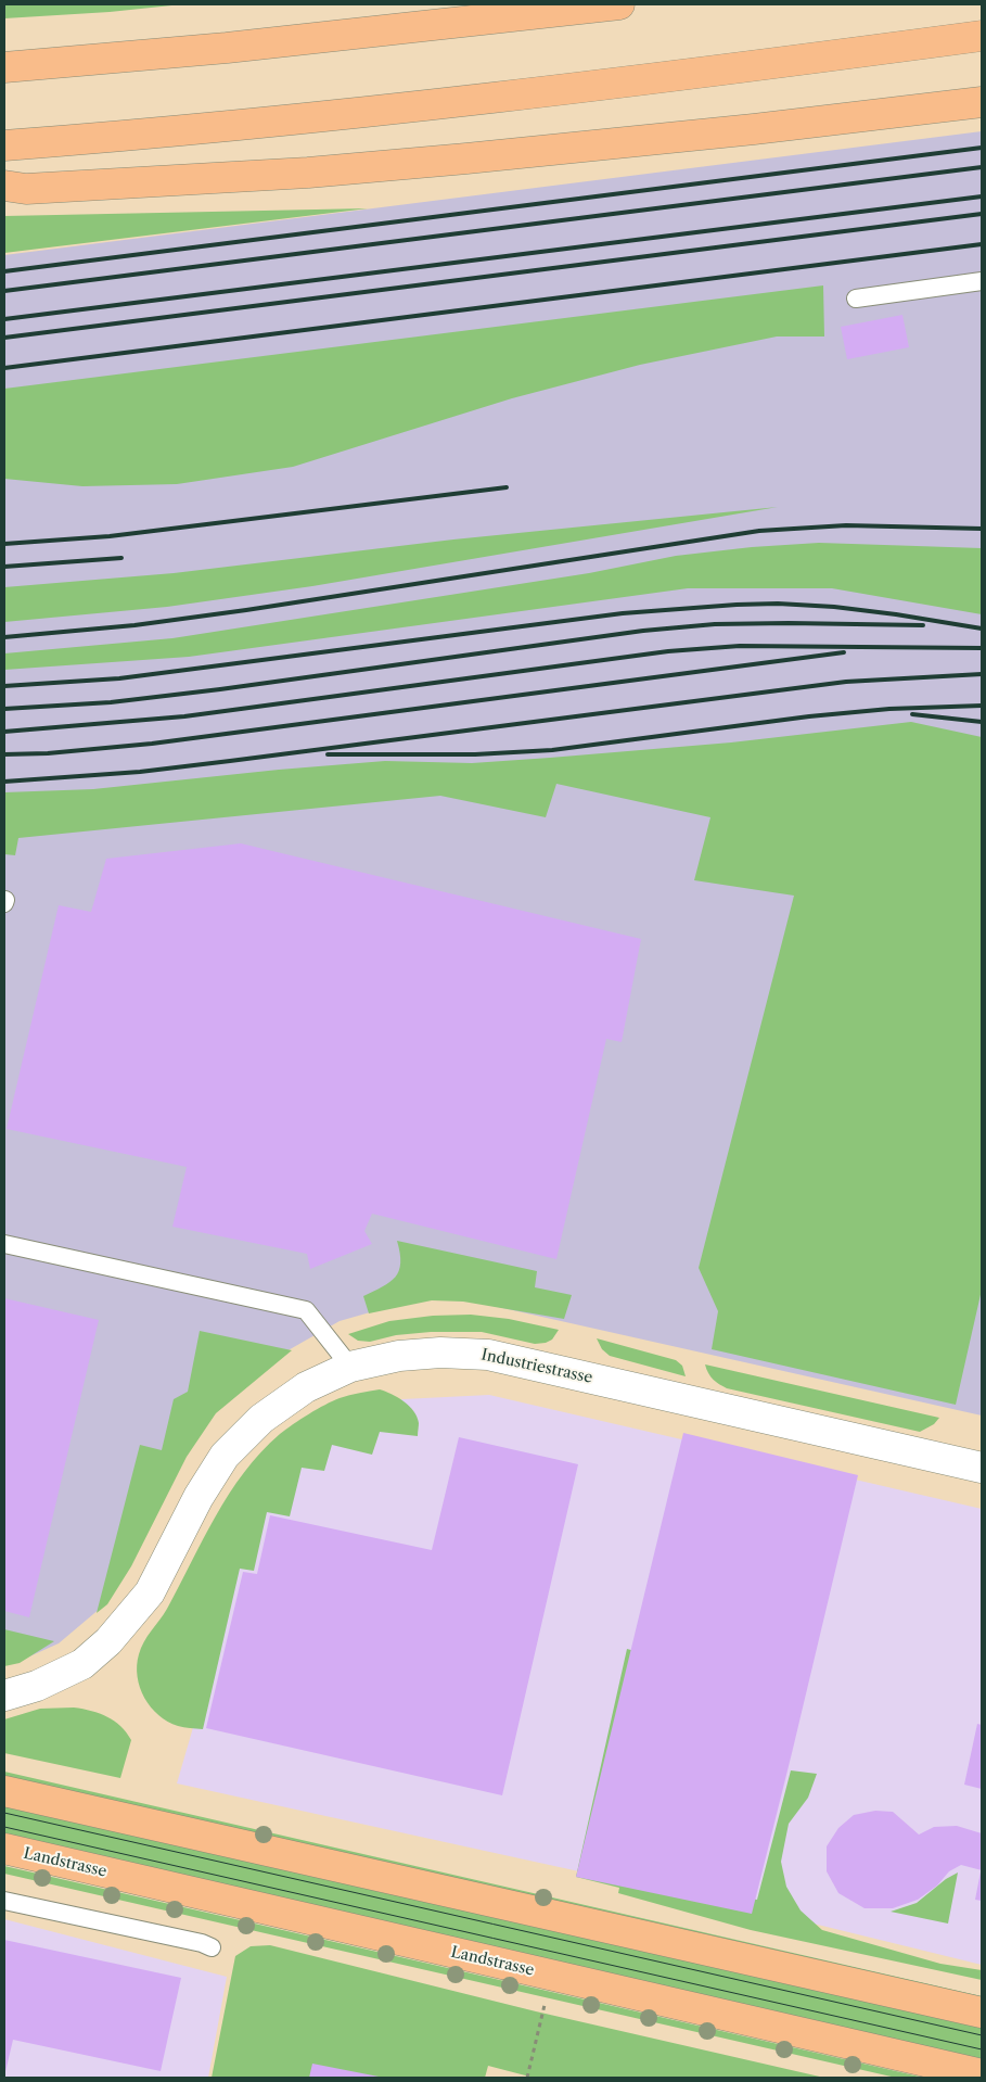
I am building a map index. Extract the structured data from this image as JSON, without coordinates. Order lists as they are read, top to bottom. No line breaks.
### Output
{"streets":{"main road":["Landstrasse"],"street":["Industriestrasse"]}}
